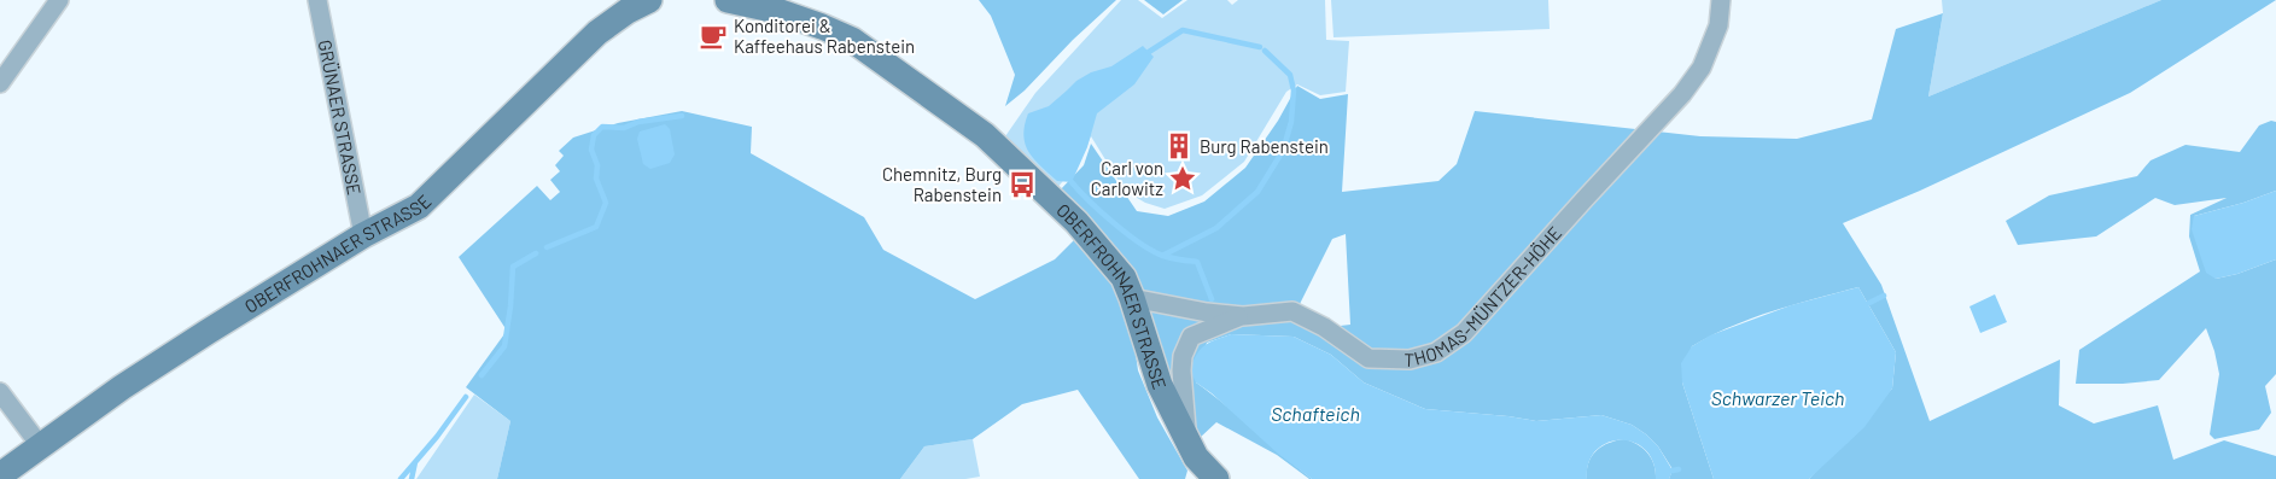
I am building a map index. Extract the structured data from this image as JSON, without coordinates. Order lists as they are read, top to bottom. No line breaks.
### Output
{"streets":{"main road":["OBERFROHNAER STRASSE"],"street":["GRÜNAER STRASSE","THOMAS-MÜNTZER-HÖHE"]},"crossings":[["GRÜNAER STRASSE","OBERFROHNAER STRASSE"],["OBERFROHNAER STRASSE","THOMAS-MÜNTZER-HÖHE"]],"water":["Schwarzer Teich","Schafteich"],"places":{"cafe":["Konditorei & Kaffeehaus Rabenstein"],"building":["Burg Rabenstein"],"place":["Carl von Carlowitz"],"bus stop":["Chemnitz, Burg Rabenstein"]}}
